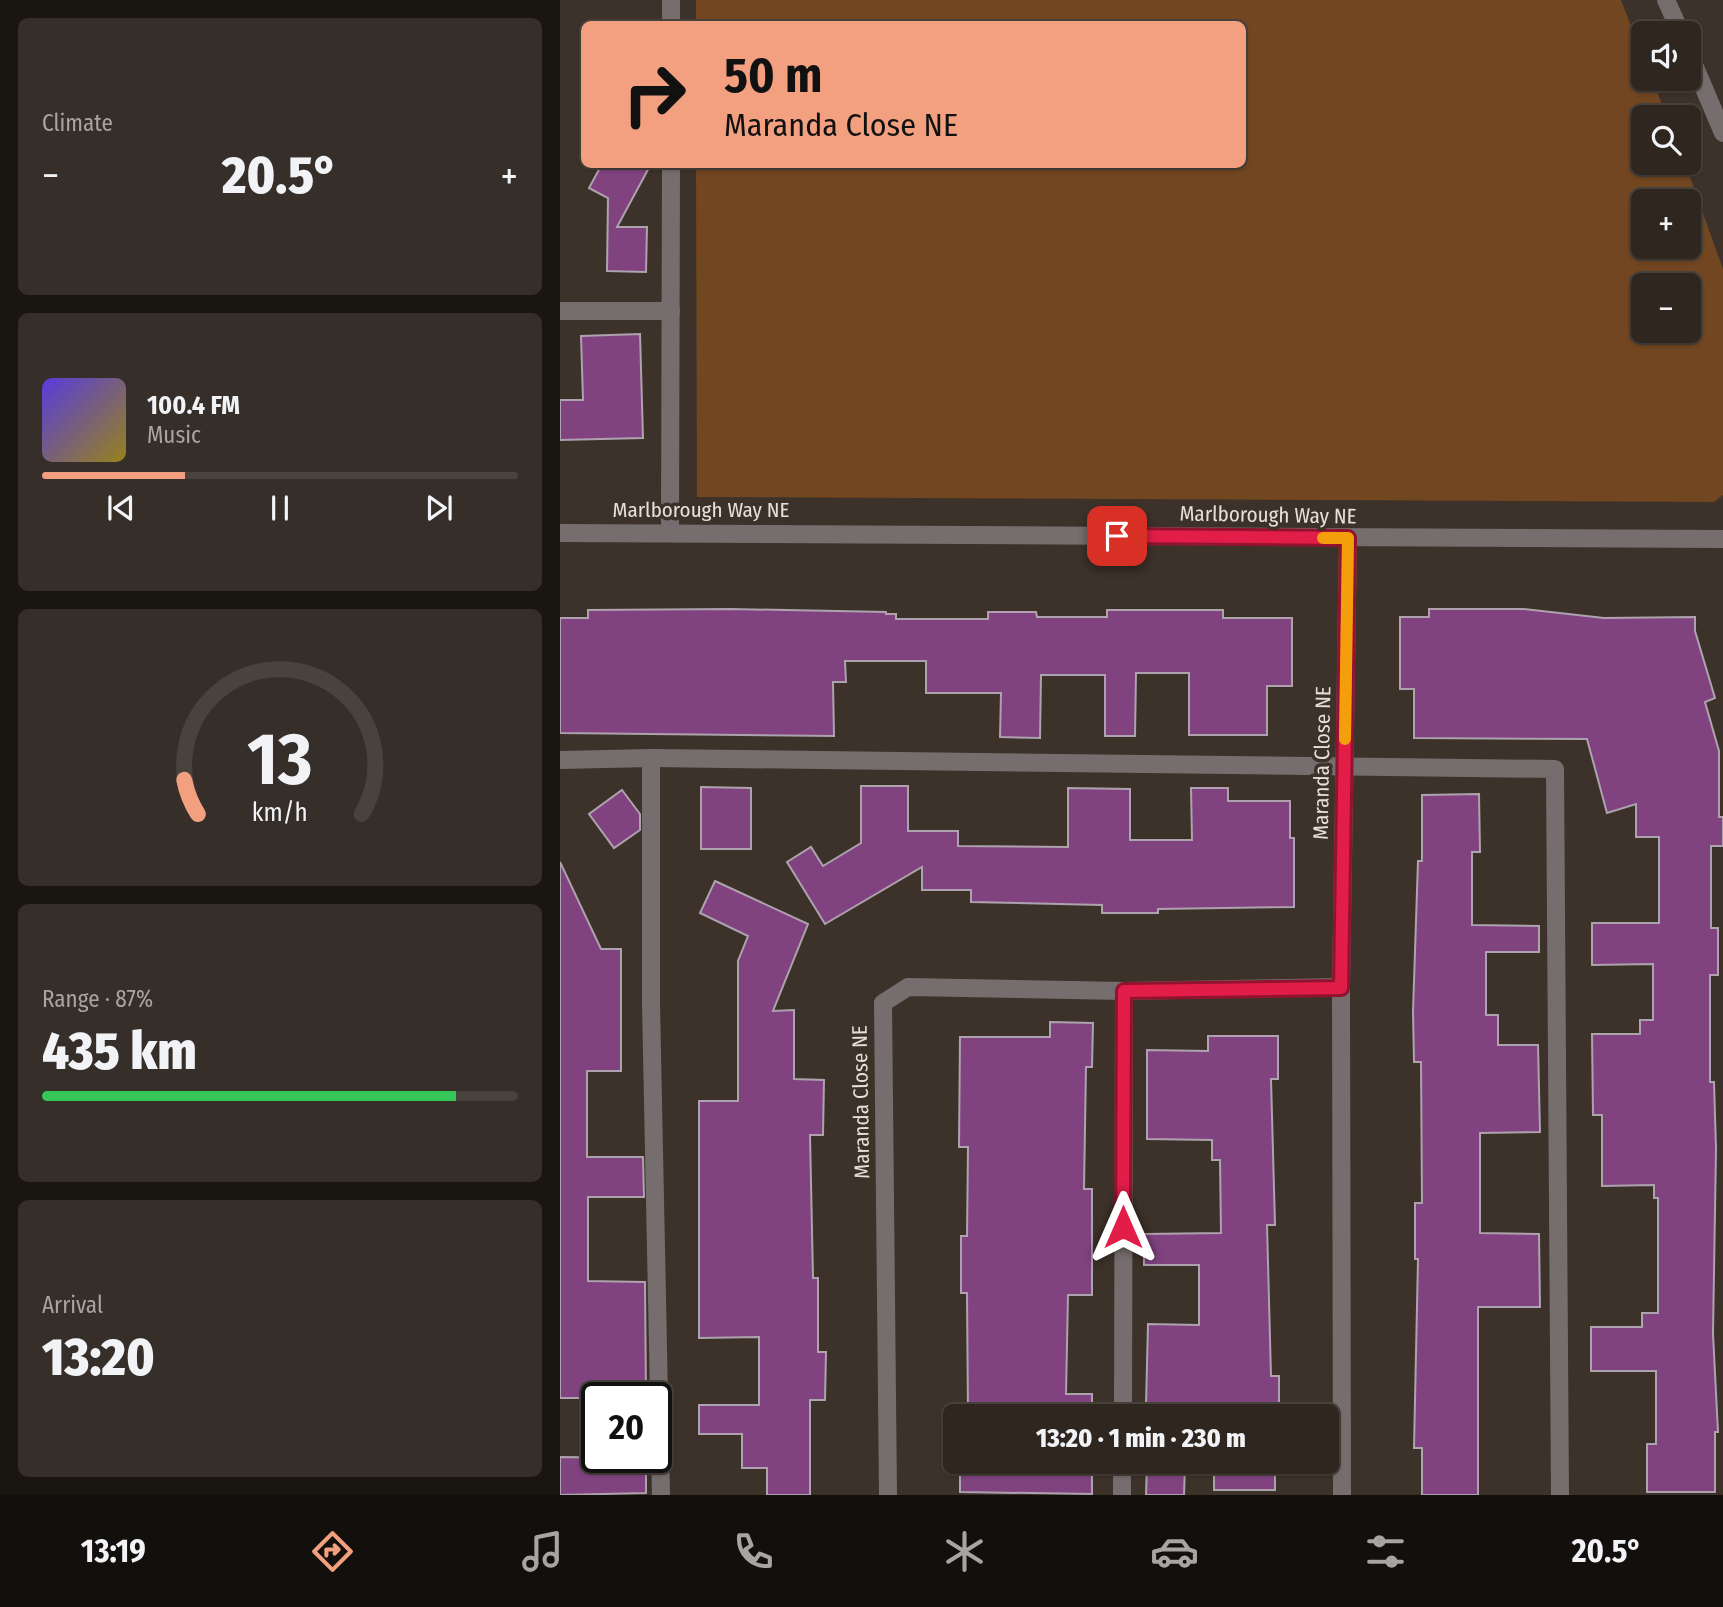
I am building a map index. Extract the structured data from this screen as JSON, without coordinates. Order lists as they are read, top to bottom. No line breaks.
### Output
{"streets":{"street":["Marlborough Way NE","Maranda Close NE"]},"crossings":[["Marlborough Way NE","Maranda Close NE"]],"page":{"tile":["Climate",["Range · 87%","435 km"],["Arrival","13:20"]],"map_buttons":["+","−"],"turn":["50 m","Maranda Close NE"],"heat":["−","20.5°","+"],"song":["100.4 FM","Music"],"limit":"20","trip":"13:20 · 1 min · 230 m","tabs":["13:19","20.5°"],"gauge":["13","km/h"]}}
